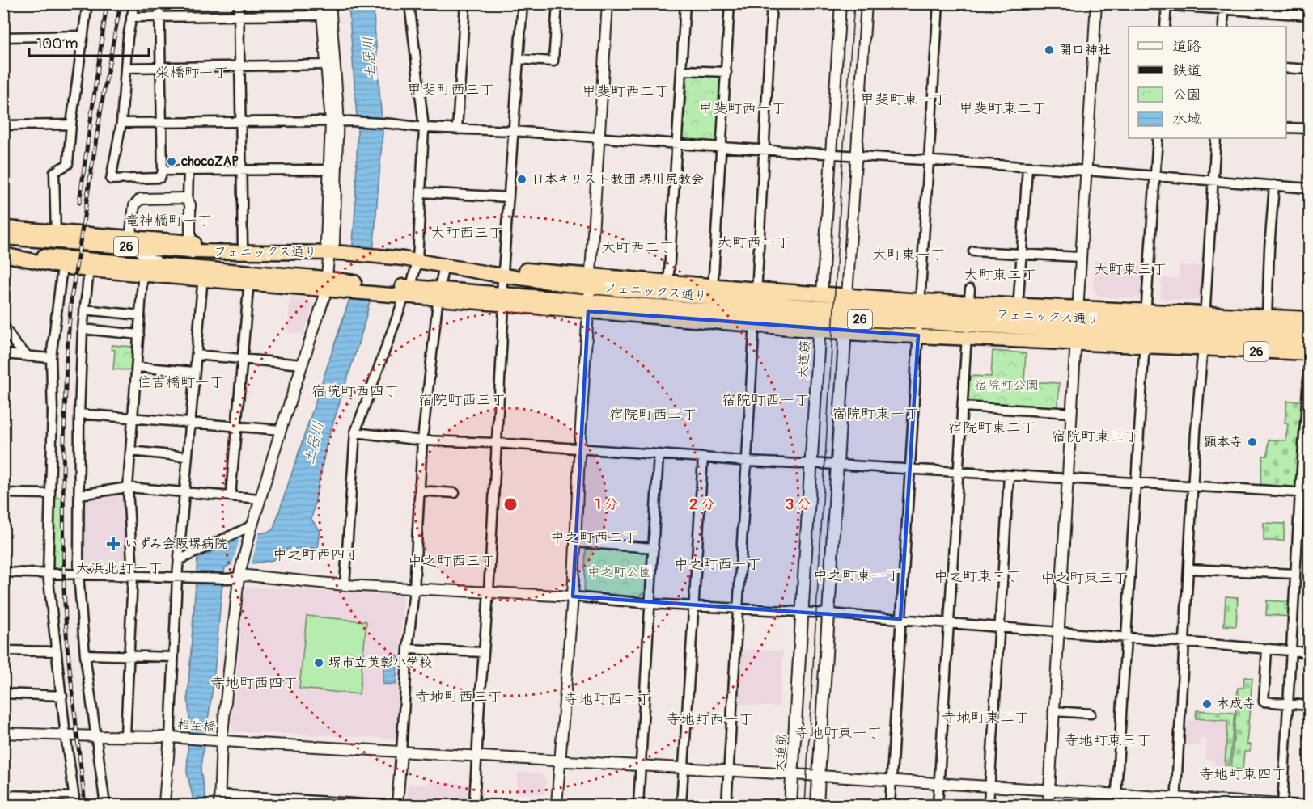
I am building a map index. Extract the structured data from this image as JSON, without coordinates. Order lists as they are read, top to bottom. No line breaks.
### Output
{"streets":{"highway":["26","フェニックス通り"],"main road":["大道筋"],"street":["相生橋"]},"crossings":[["26","フェニックス通り"],["26","大道筋"],["フェニックス通り","大道筋"],["大道筋","相生橋"]],"districts":["栄橋町一丁","甲斐町西三丁","甲斐町西二丁","甲斐町東一丁","甲斐町西一丁","甲斐町東二丁","竜神橋町一丁","大町西三丁","大町西一丁","大町西二丁","大町東一丁","大町東三丁","大町東二丁","住吉橋町一丁","宿院町西四丁","宿院町西三丁","宿院町西一丁","宿院町東一丁","宿院町西二丁","宿院町東二丁","宿院町東三丁","中之町西二丁","中之町西四丁","中之町西三丁","中之町西一丁","大浜北町一丁","中之町東一丁","中之町東二丁","中之町東三丁","寺地町西四丁","寺地町西三丁","寺地町西二丁","寺地町東二丁","寺地町西一丁","寺地町東一丁","寺地町東三丁","寺地町東四丁"],"water":["土居川"],"parks":["宿院町公園","中之町公園"],"places":{"other":["開口神社","chocoZAP","日本キリスト教団 堺川尻教会","顕本寺","堺市立英彰小学校","本成寺"],"health":["いずみ会阪堺病院"]},"legend":["道路","鉄道","公園","水域"],"scale_bar":"100 m","rings":["1 分","2 分","3 分"]}
